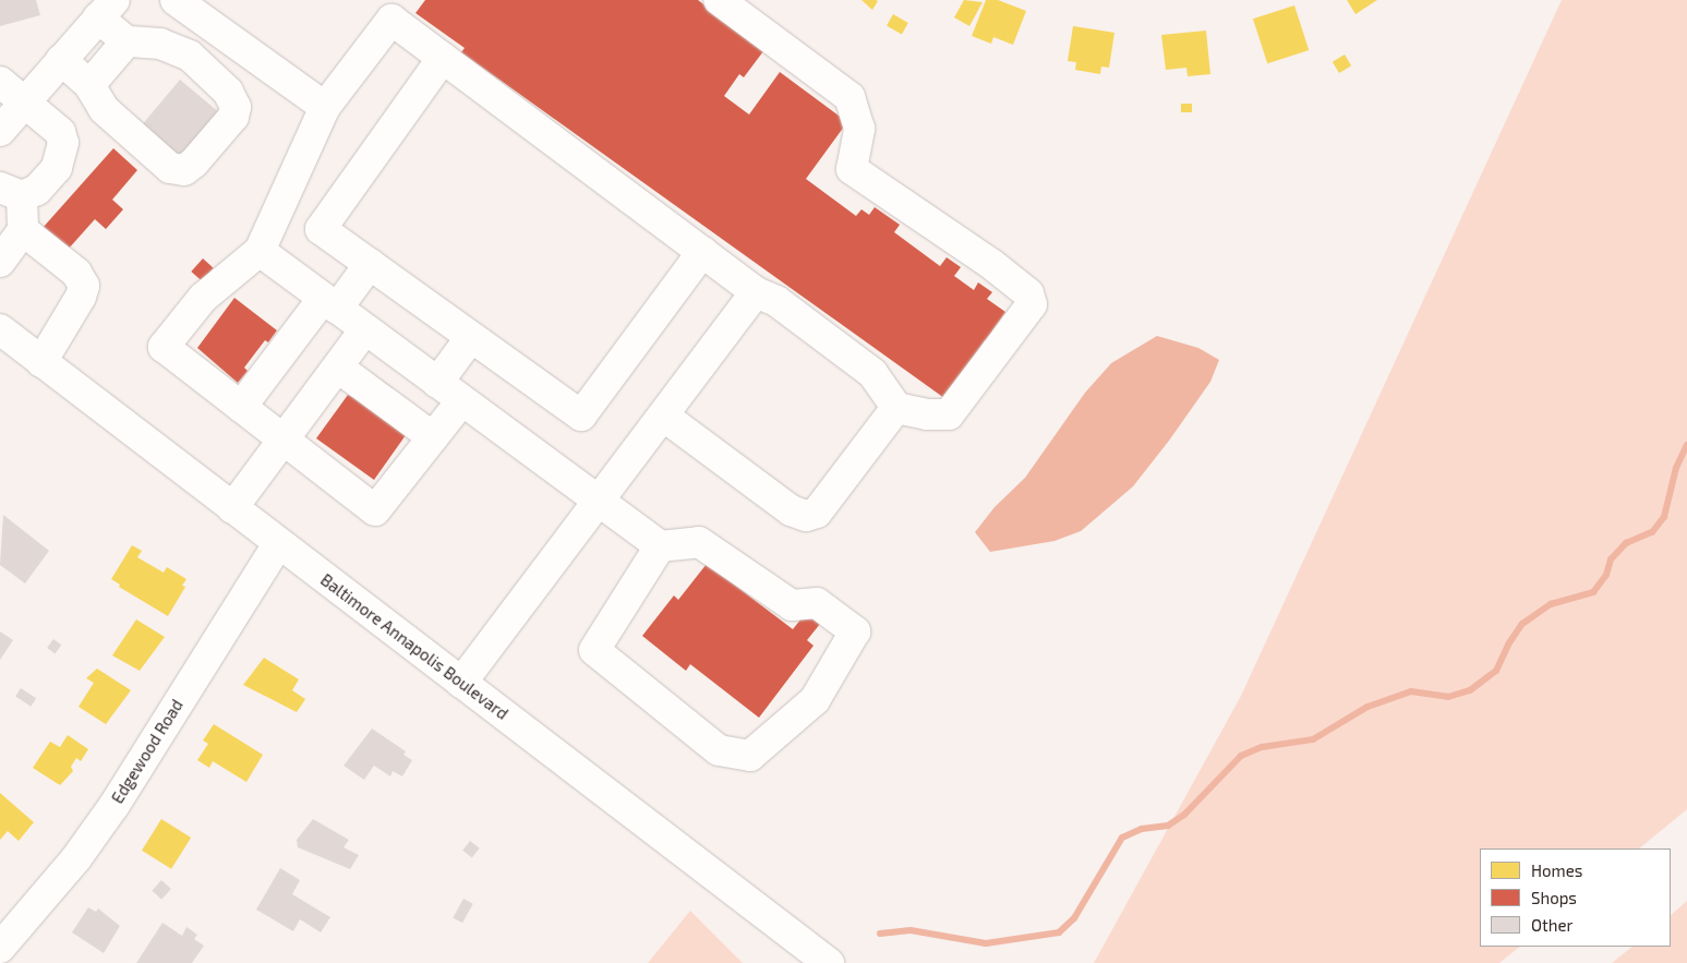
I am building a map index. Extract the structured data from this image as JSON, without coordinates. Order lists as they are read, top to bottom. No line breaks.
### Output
{"streets":{"main road":["Baltimore Annapolis Boulevard","Edgewood Road"]},"crossings":[["Baltimore Annapolis Boulevard","Edgewood Road"]],"legend":["Homes","Shops","Other"]}
